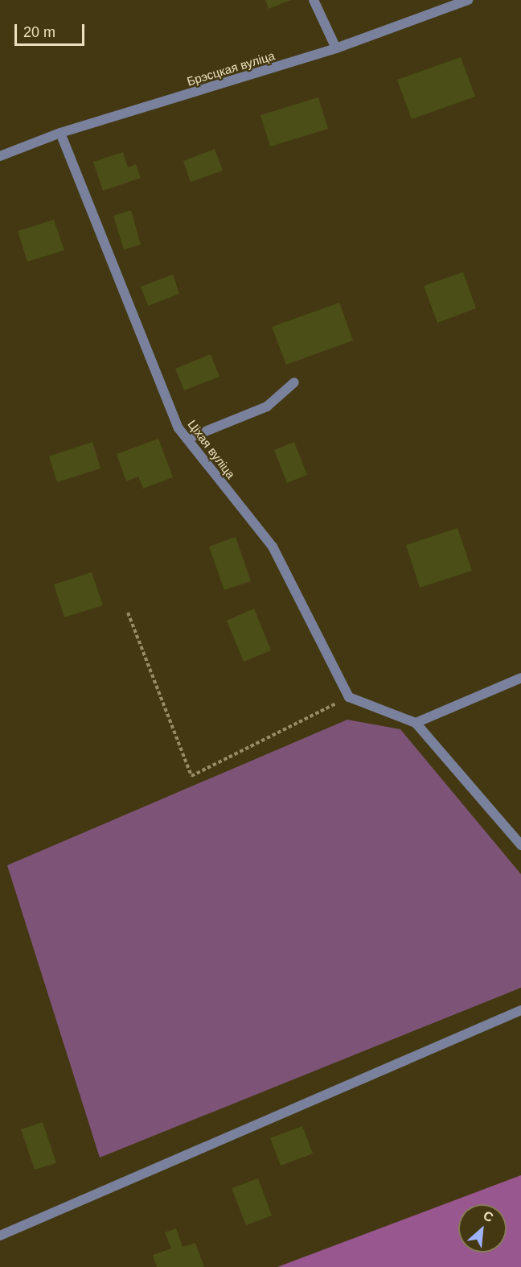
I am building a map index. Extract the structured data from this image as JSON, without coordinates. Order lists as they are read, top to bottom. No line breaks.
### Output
{"streets":{"street":["Брэсцкая вуліца","Ціхая вуліца"]},"crossings":[["Брэсцкая вуліца","Ціхая вуліца"]],"scale_bar":"20 m","north":"top right"}
